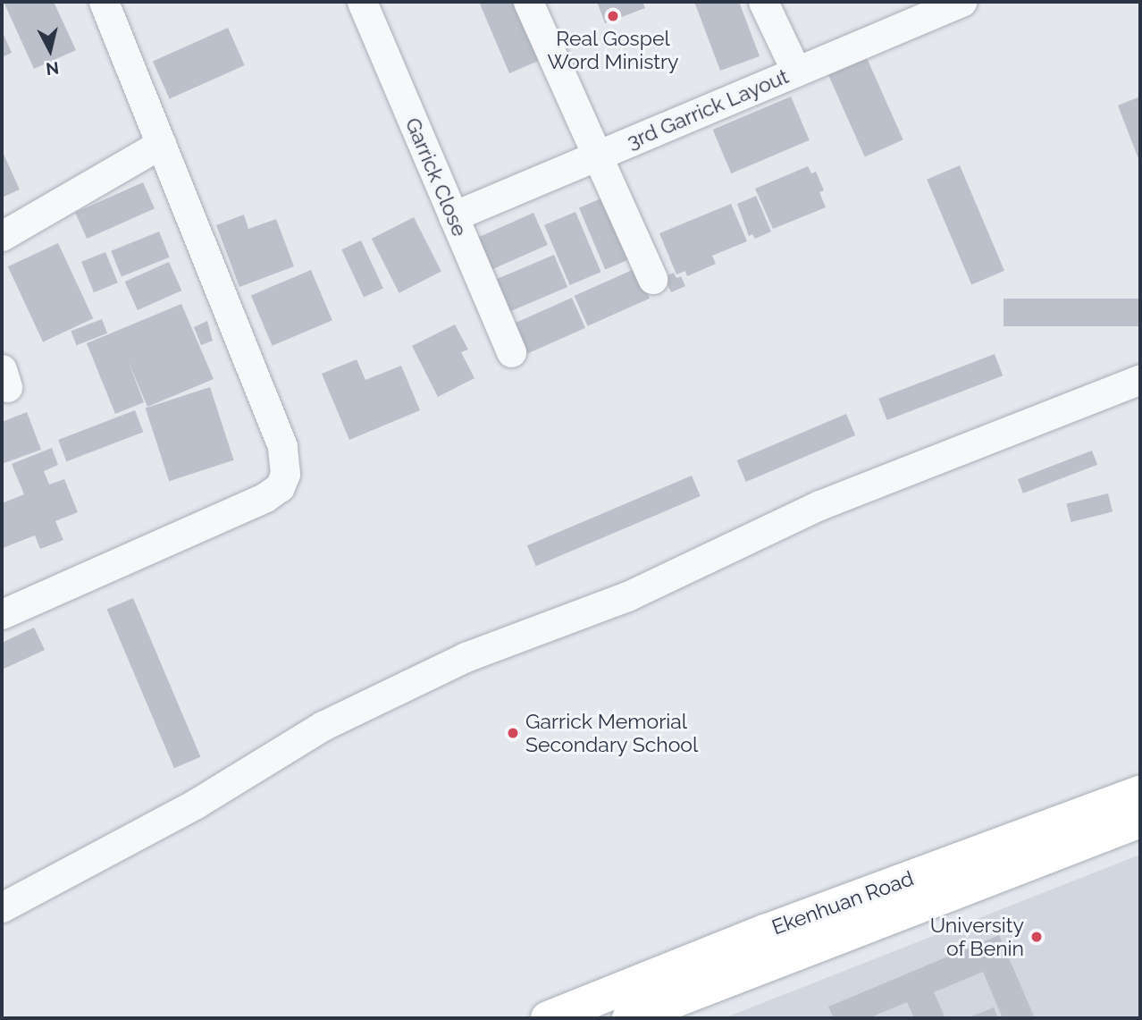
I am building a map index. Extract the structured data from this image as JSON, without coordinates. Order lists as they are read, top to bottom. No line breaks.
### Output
{"streets":{"main road":["Ekenhuan Road"],"street":["3rd Garrick Layout","Garrick Close"]},"crossings":[["3rd Garrick Layout","Garrick Close"]],"places":["Real Gospel Word Ministry","Garrick Memorial Secondary School","University of Benin"],"north":"bottom"}
